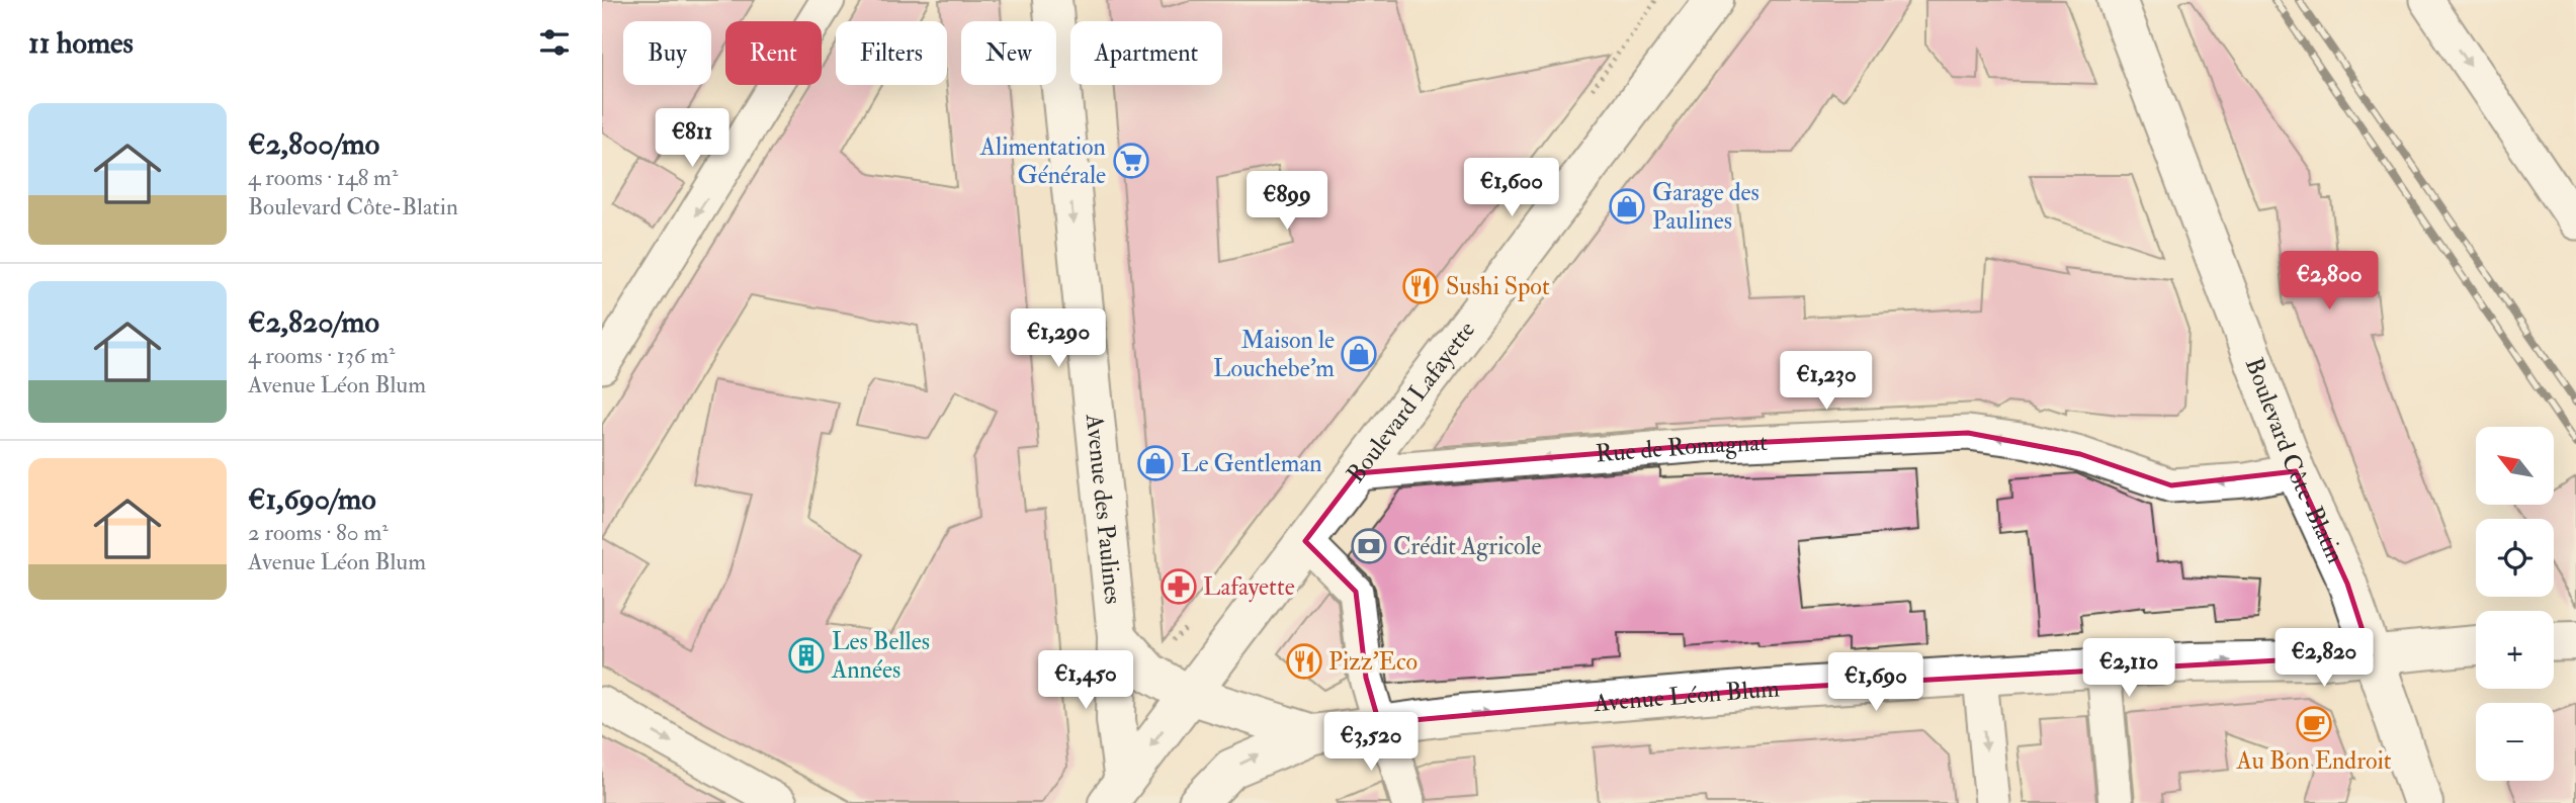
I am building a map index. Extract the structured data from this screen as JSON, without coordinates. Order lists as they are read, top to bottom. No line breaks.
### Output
{"streets":{"main road":["Boulevard Lafayette","Boulevard Côte-Blatin","Avenue des Paulines","Avenue Léon Blum"],"street":["Rue de Romagnat"]},"crossings":[["Boulevard Lafayette","Rue de Romagnat"],["Boulevard Lafayette","Avenue des Paulines"],["Boulevard Lafayette","Avenue Léon Blum"],["Rue de Romagnat","Boulevard Côte-Blatin"],["Boulevard Côte-Blatin","Avenue Léon Blum"],["Avenue des Paulines","Avenue Léon Blum"]],"one_way":["Rue de Romagnat","Avenue des Paulines","Avenue Léon Blum"],"places":{"supermarket":["Alimentation Générale"],"shop":["Garage des Paulines","Maison le Louchebe'm","Le Gentleman"],"restaurant":["Sushi Spot","Pizz'Eco"],"bank":["Crédit Agricole"],"pharmacy":["Lafayette"],"building":["Les Belles Années"],"cafe":["Au Bon Endroit"]},"north":"top left","page":{"heading":"11 homes","chip":["Buy","Rent","Filters","New","Apartment"],"list":[{"name":"€2,800/mo","note":"4 rooms · 148 m² · Boulevard Côte-Blatin"},{"name":"€2,820/mo","note":"4 rooms · 136 m² · Avenue Léon Blum"},{"name":"€1,690/mo","note":"2 rooms · 80 m² · Avenue Léon Blum"}],"price":["€811","€1,600","€899","€2,800","€1,290","€1,230","€2,820","€2,110","€1,450","€1,690","€3,520"],"map_buttons":["+","−"]}}
